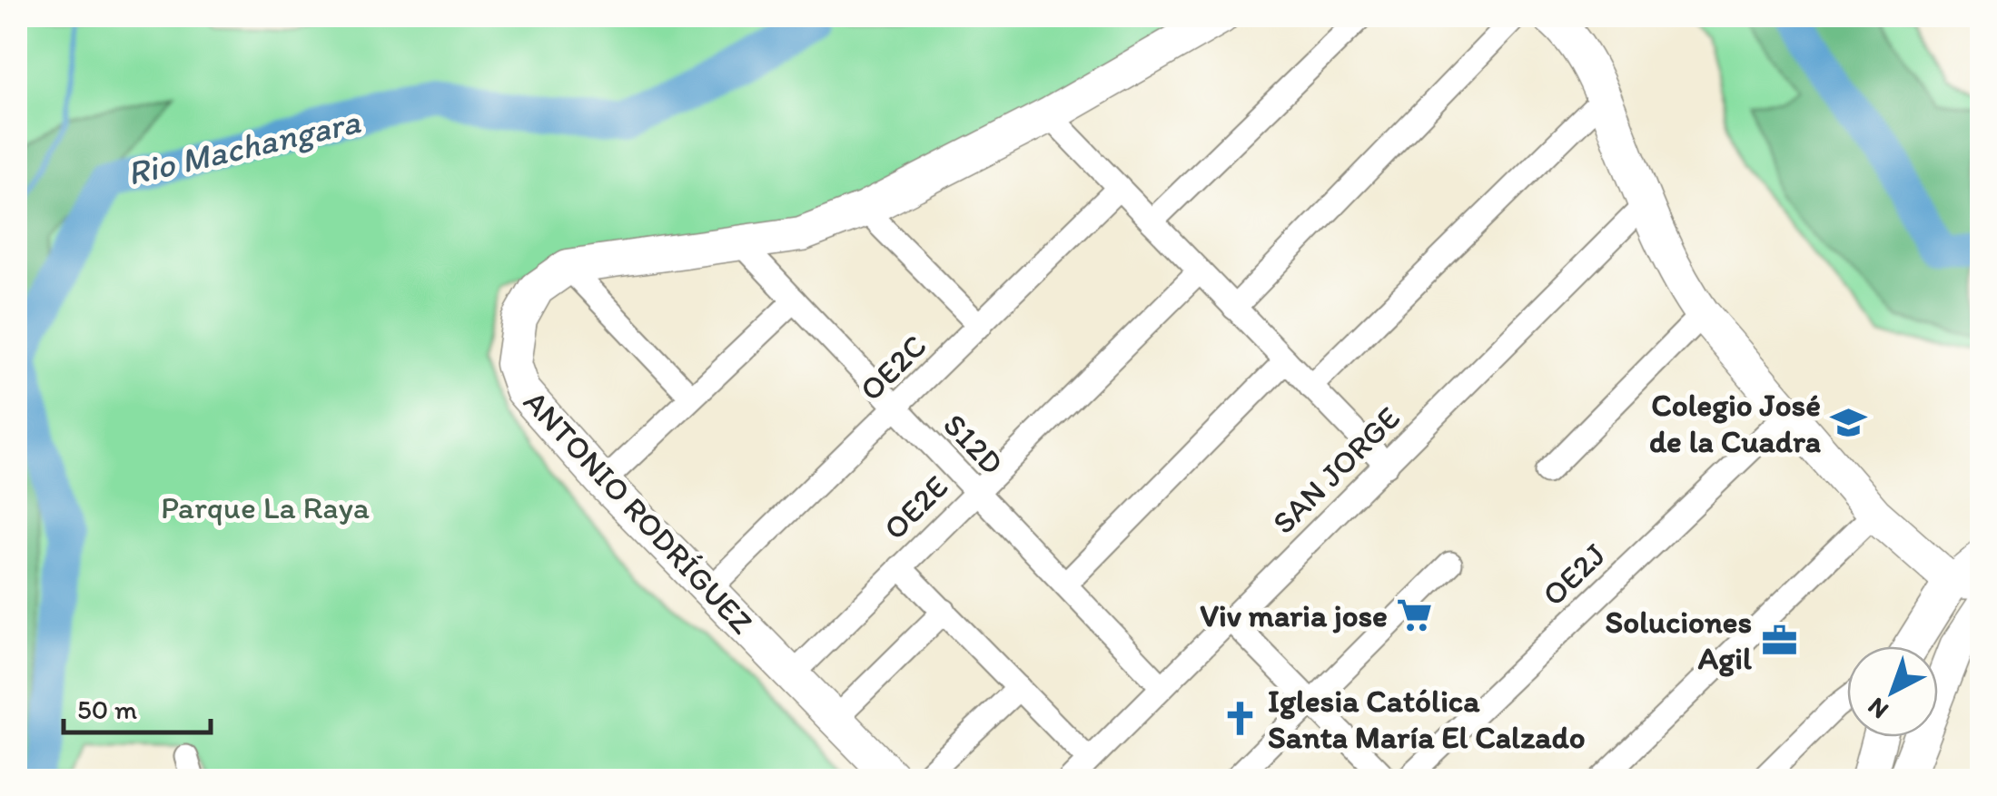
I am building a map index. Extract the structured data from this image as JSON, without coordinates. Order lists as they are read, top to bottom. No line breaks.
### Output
{"streets":{"street":["OE2C","S12D","SAN JORGE","OE2E","ANTONIO RODRÍGUEZ","OE2J"]},"crossings":[["OE2C","S12D"],["OE2C","ANTONIO RODRÍGUEZ"],["S12D","SAN JORGE"],["S12D","OE2E"],["OE2E","ANTONIO RODRÍGUEZ"]],"water":["Rio Machangara"],"parks":["Parque La Raya"],"places":{"school or university":["Colegio José de la Cuadra"],"supermarket":["Viv maria jose"],"office":["Soluciones Agil"],"church":["Iglesia Católica Santa María El Calzado"]},"scale_bar":"50 m","north":"bottom left"}
